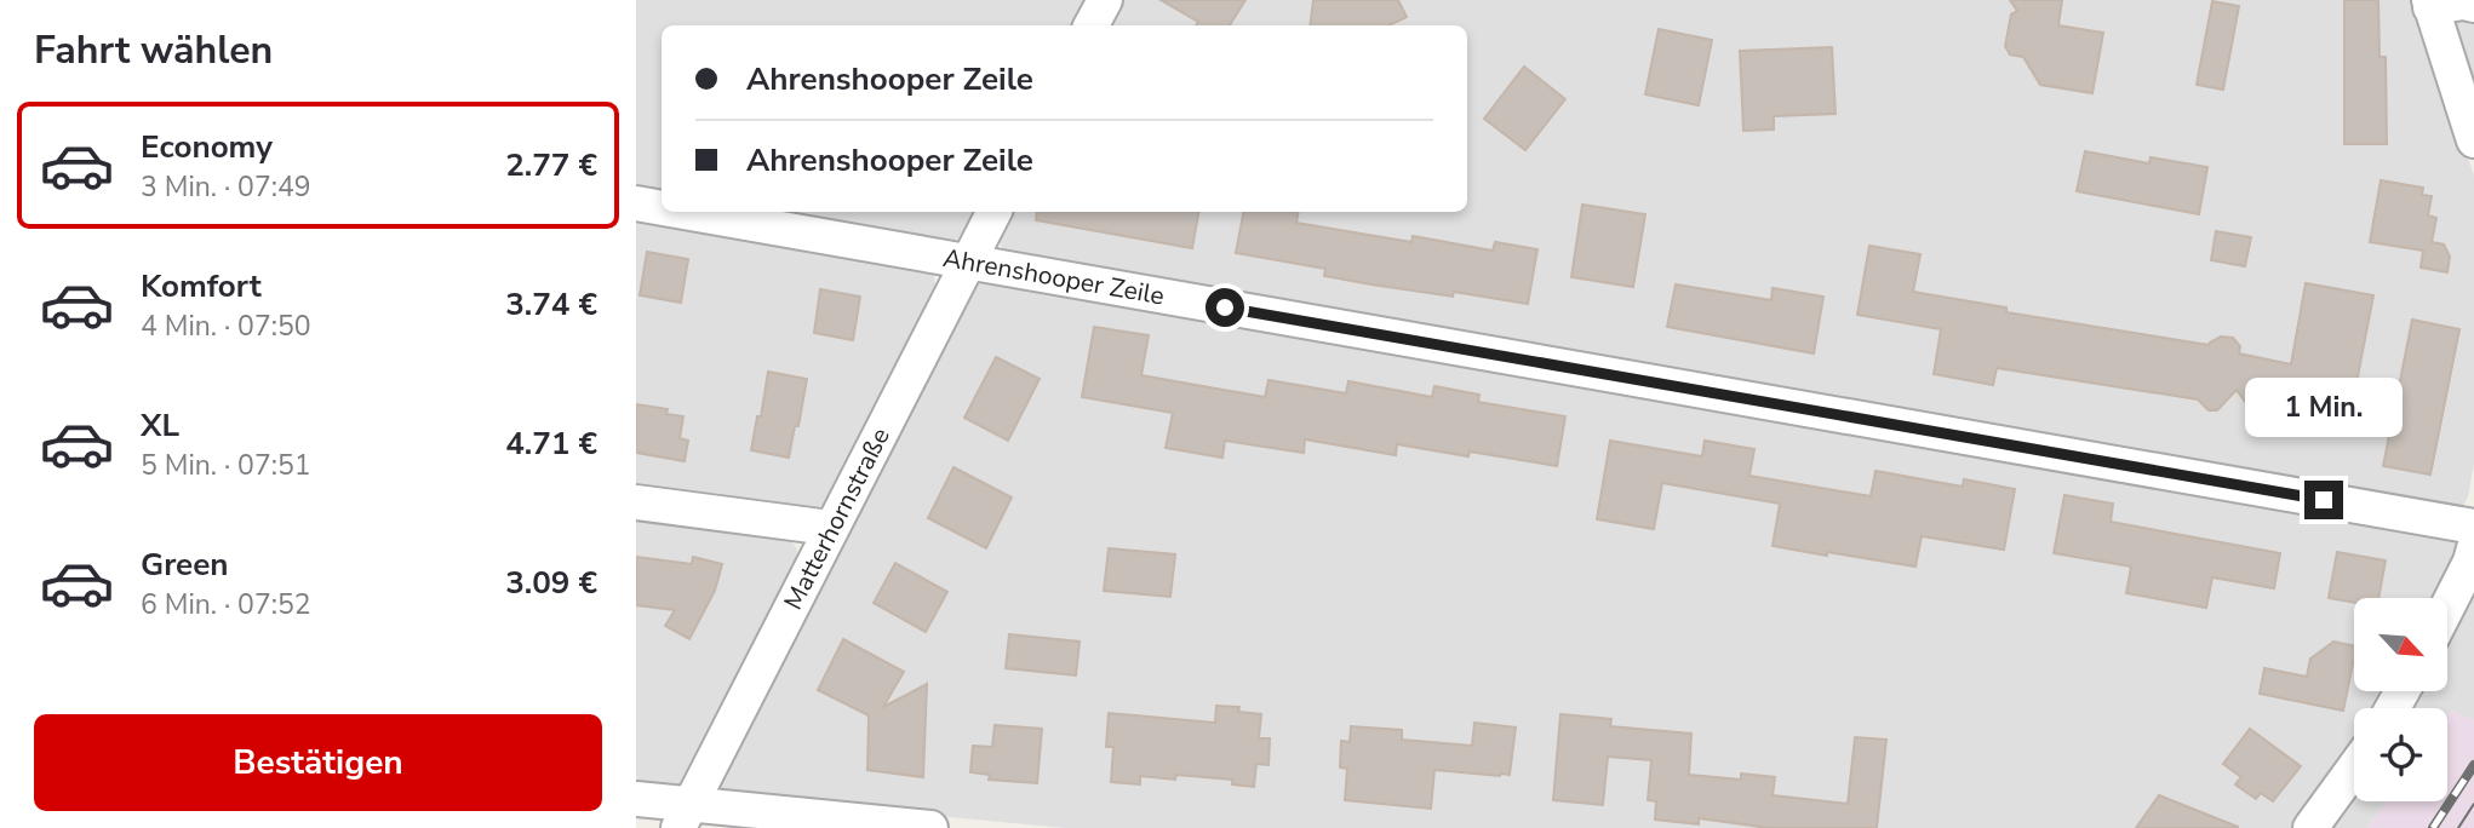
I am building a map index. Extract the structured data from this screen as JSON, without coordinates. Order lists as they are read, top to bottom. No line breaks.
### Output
{"streets":{"street":["Ahrenshooper Zeile","Matterhornstraße"]},"crossings":[["Ahrenshooper Zeile","Matterhornstraße"]],"north":"bottom right","page":{"heading":"Fahrt wählen","banner":["Ahrenshooper Zeile","Ahrenshooper Zeile"],"list":[{"name":"Economy","note":"3 Min. · 07:49","value":"2.77 €"},{"name":"Komfort","note":"4 Min. · 07:50","value":"3.74 €"},{"name":"XL","note":"5 Min. · 07:51","value":"4.71 €"},{"name":"Green","note":"6 Min. · 07:52","value":"3.09 €"}],"bubble":"1 Min.","buttons":"Bestätigen"}}
